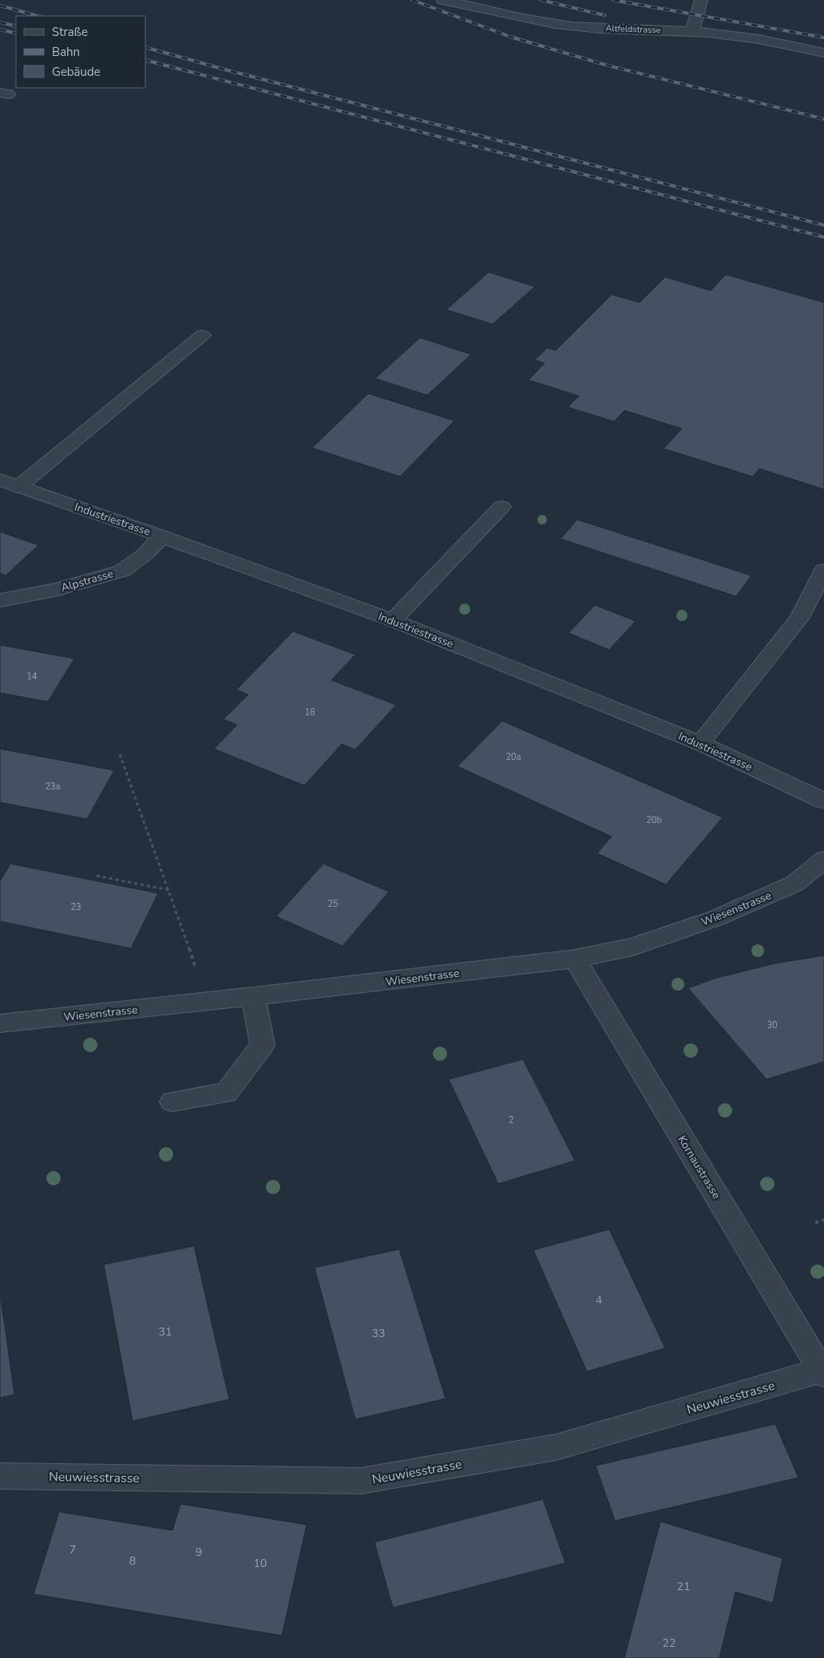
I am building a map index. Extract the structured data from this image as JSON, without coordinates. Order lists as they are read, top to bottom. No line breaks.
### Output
{"streets":{"street":["Altfeldstrasse","Industriestrasse","Alpstrasse","Wiesenstrasse","Kornaustrasse","Neuwiesstrasse"]},"crossings":[["Industriestrasse","Alpstrasse"],["Wiesenstrasse","Kornaustrasse"],["Kornaustrasse","Neuwiesstrasse"]],"house_numbers":["14","18","20a","23a","20b","25","23","30","2","4","31","33","7","9","8","10","21","22"],"legend":["Straße","Bahn","Gebäude"]}
